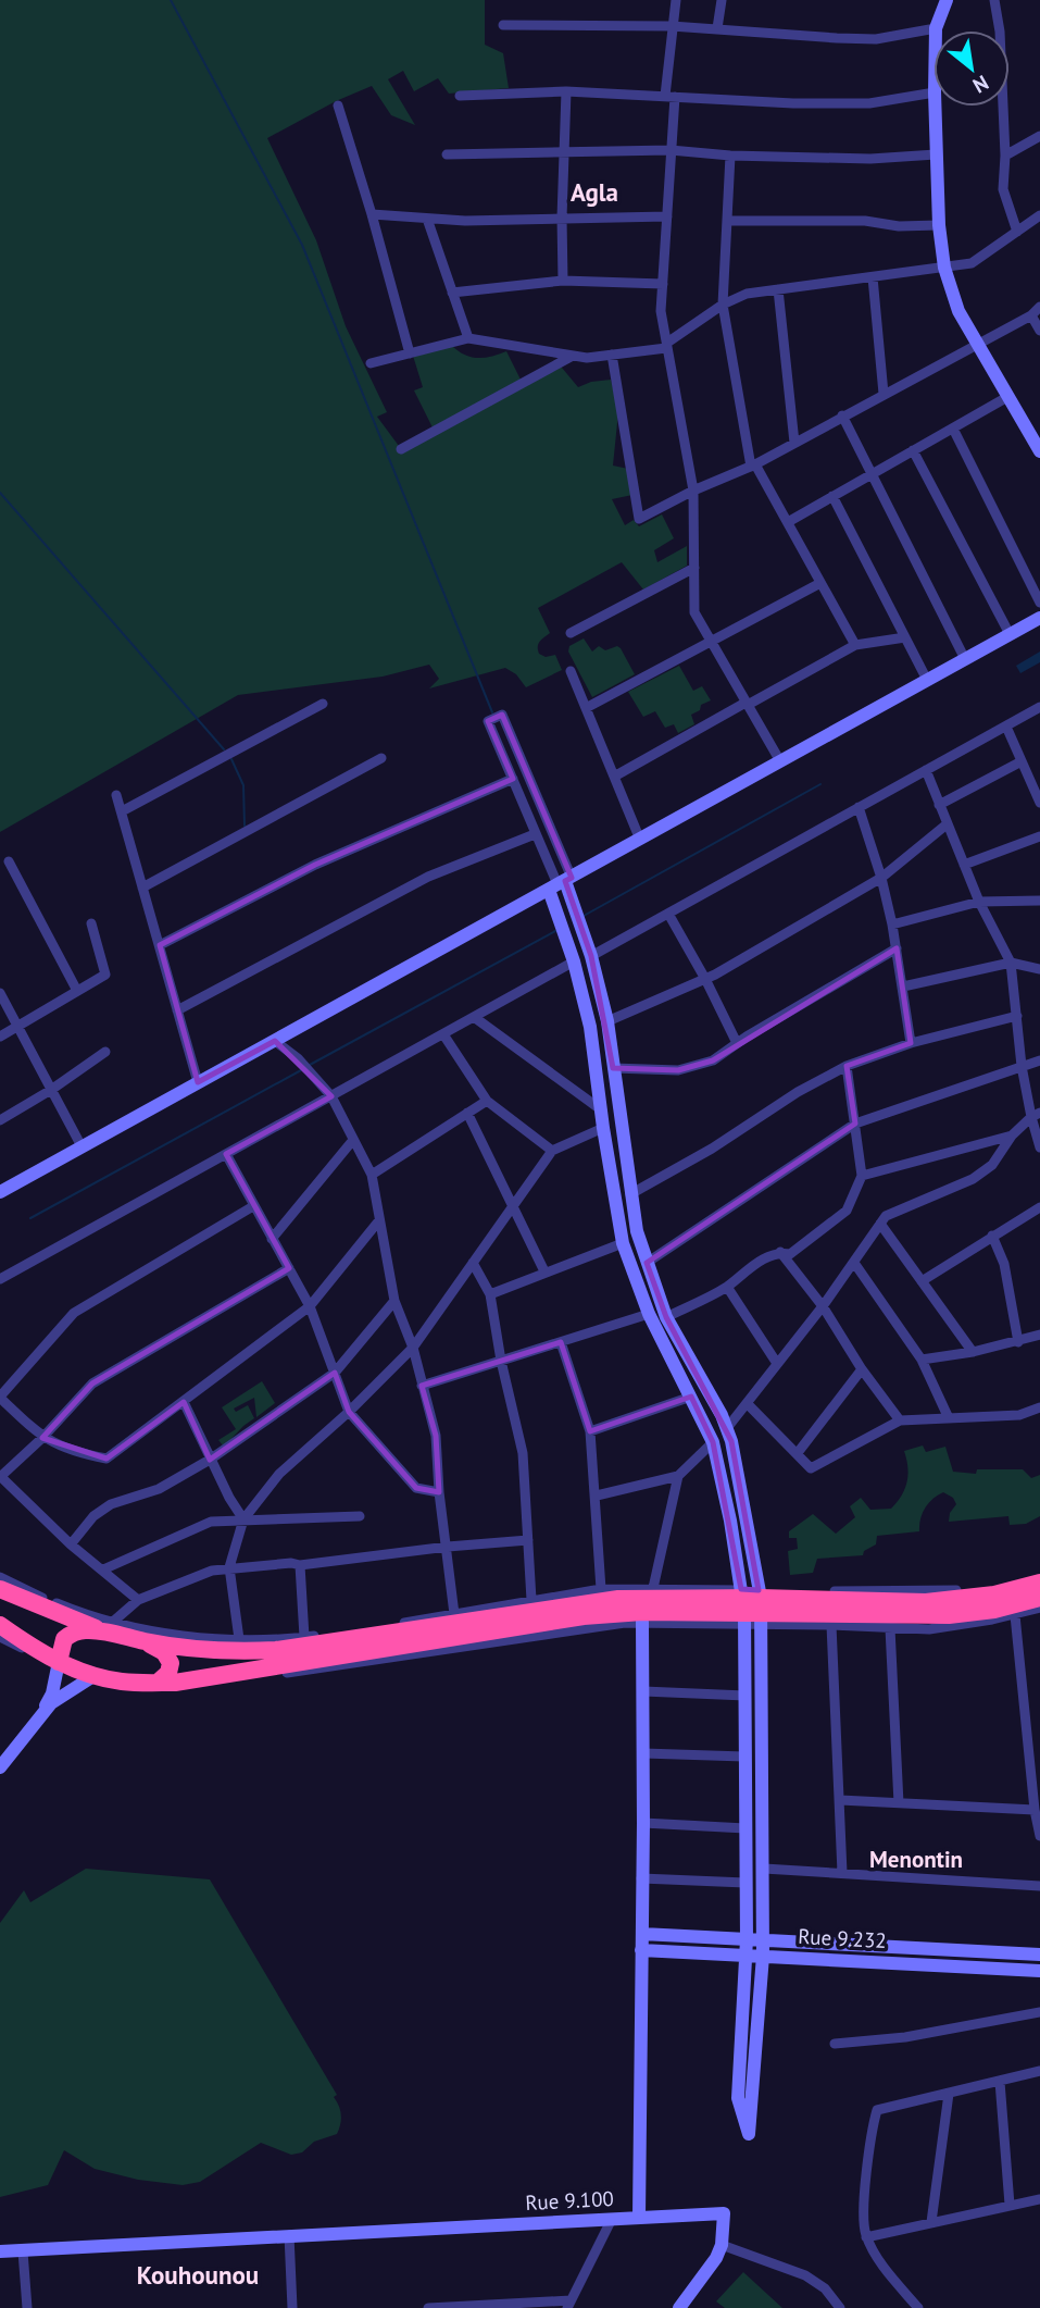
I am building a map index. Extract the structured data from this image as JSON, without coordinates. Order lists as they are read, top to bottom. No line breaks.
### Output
{"streets":{"street":["Rue 9.232","Rue 9.100"]},"crossings":[["Rue 9.232","Rue 9.100"]],"districts":["Agla","Menontin","Kouhounou"],"north":"bottom right"}
